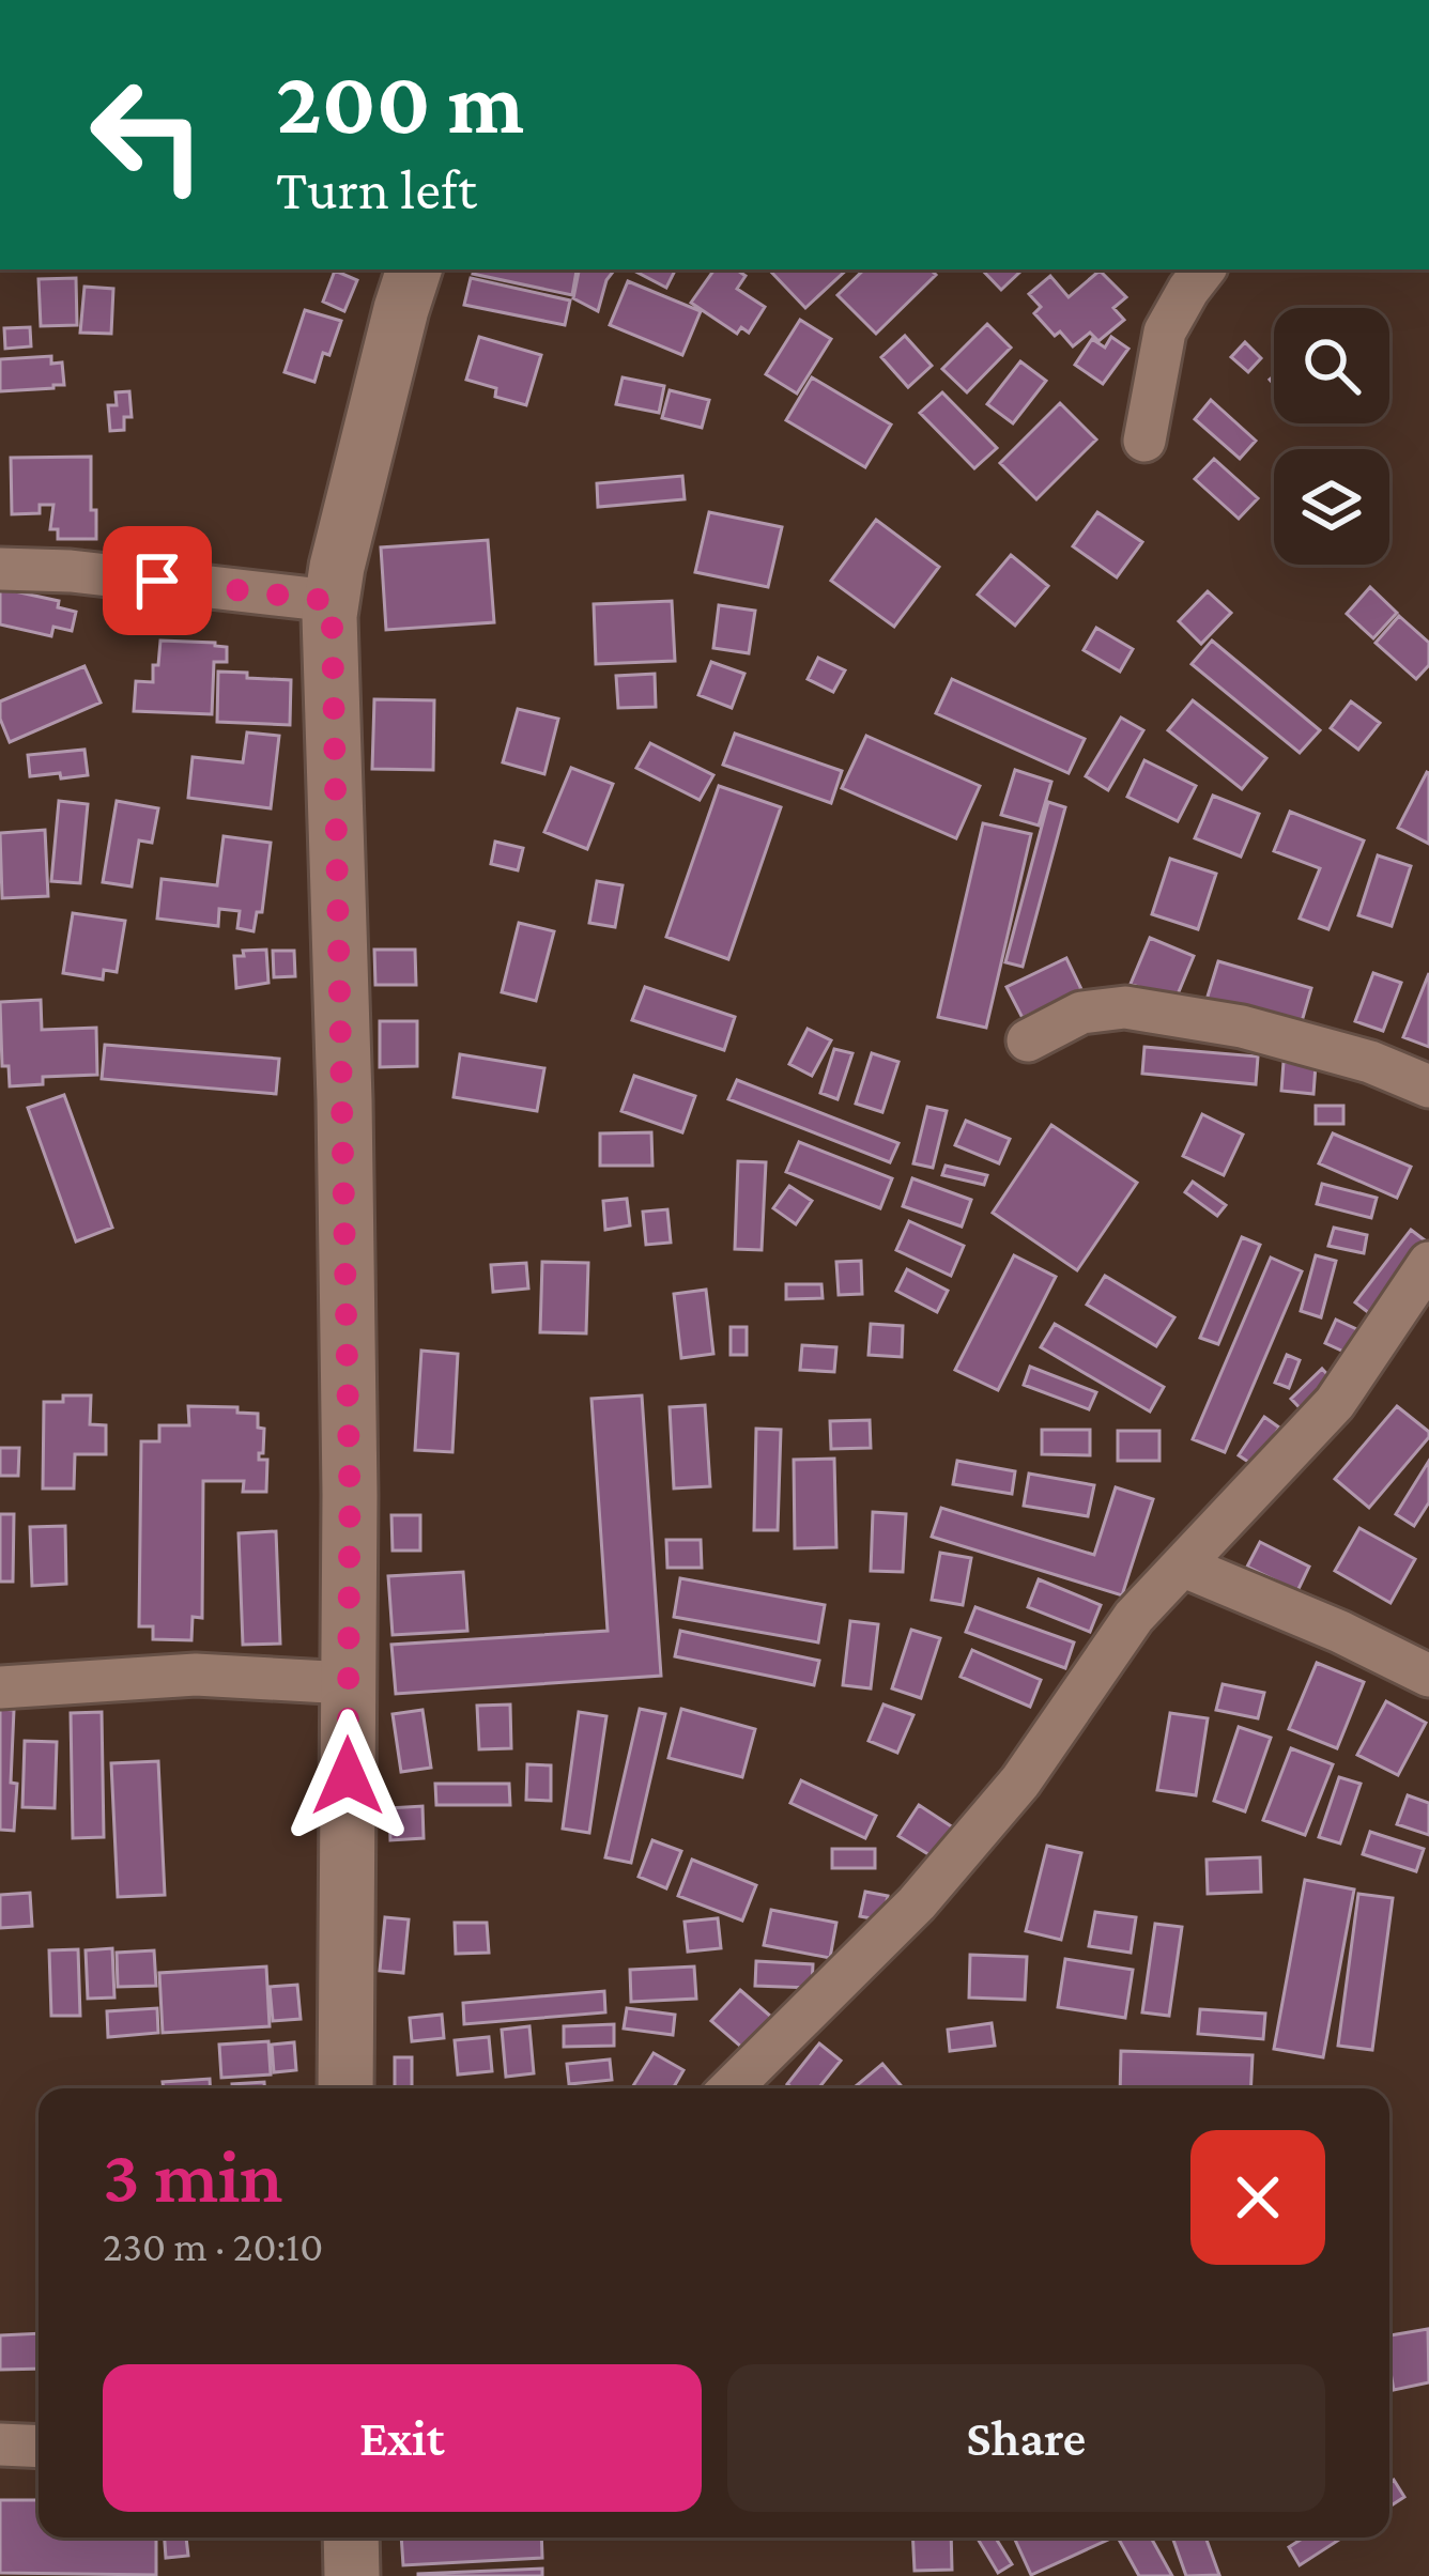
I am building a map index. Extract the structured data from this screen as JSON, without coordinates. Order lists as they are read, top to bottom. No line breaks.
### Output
{"page":{"turn":["200 m","Turn left"],"heading":["3 min","230 m · 20:10"],"buttons":["Exit","Share"]}}
